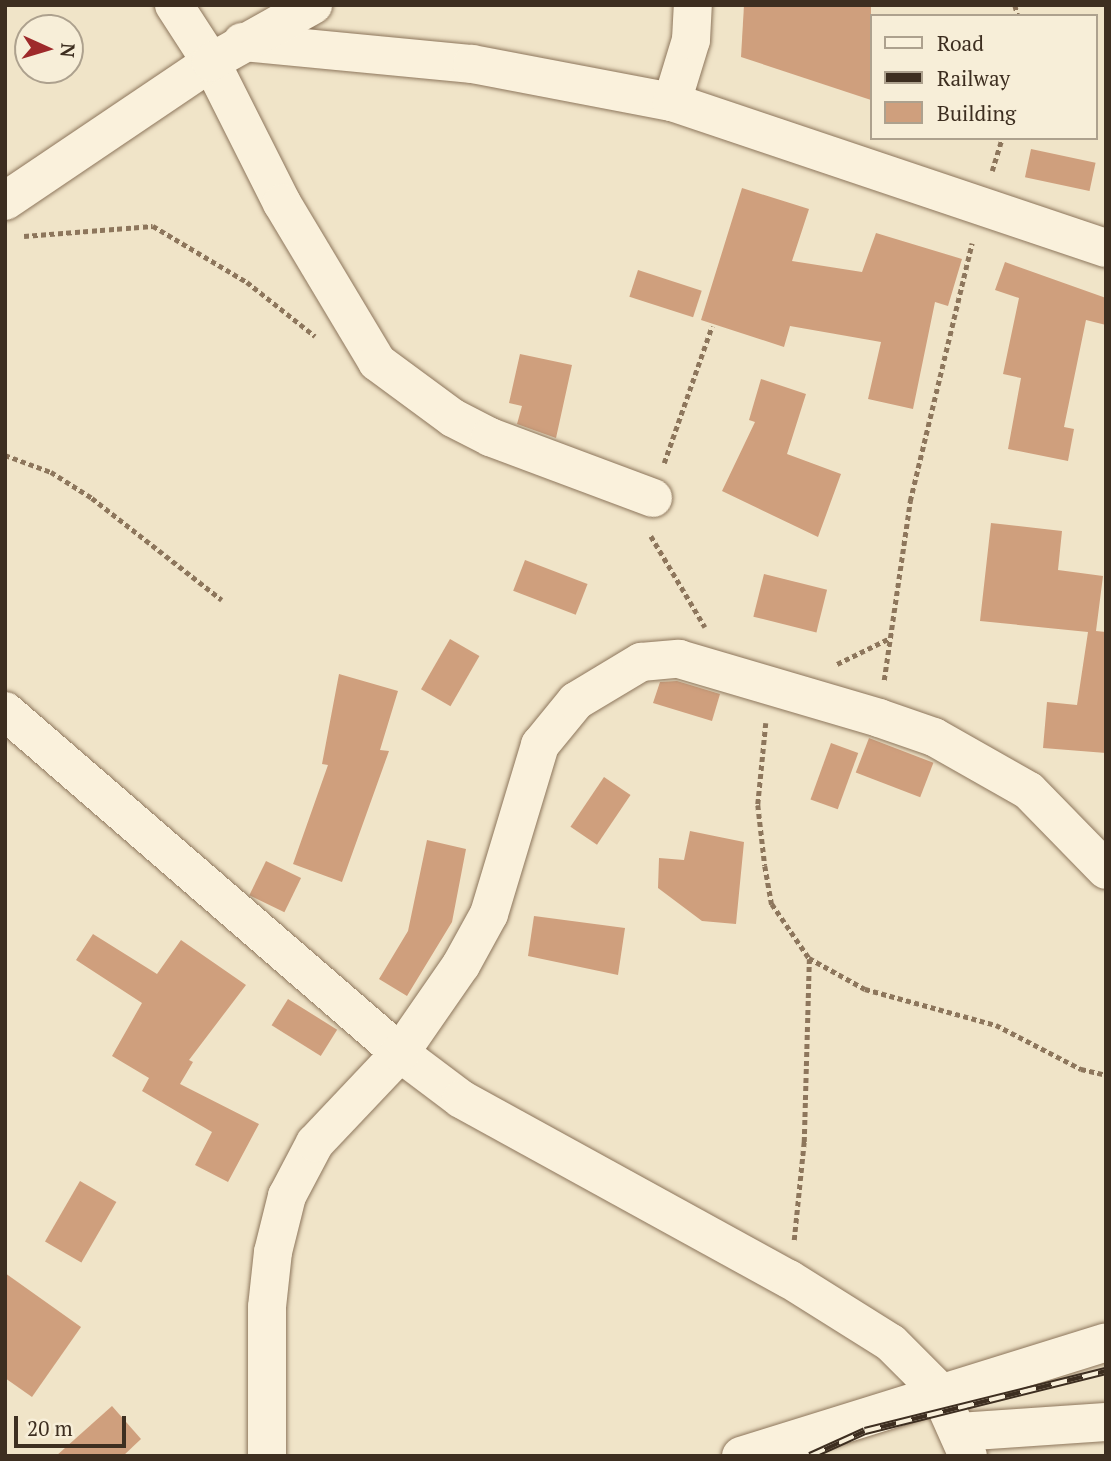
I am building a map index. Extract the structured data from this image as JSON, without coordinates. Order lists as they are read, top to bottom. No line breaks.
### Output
{"legend":["Road","Railway","Building"],"scale_bar":"20 m","north":"right"}
